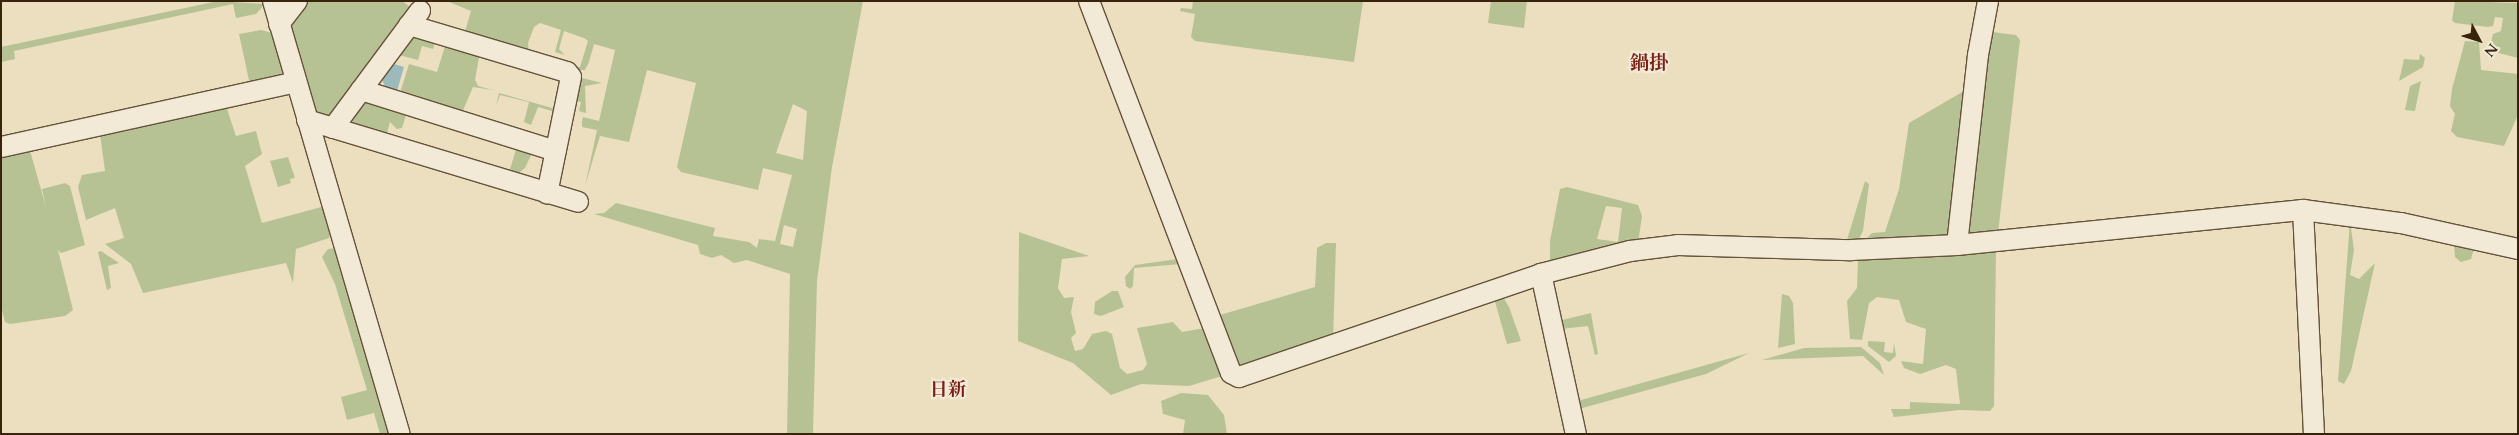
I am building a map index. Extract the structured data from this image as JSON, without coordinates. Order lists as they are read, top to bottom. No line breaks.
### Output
{"districts":["鍋掛","日新"],"north":"bottom right"}
